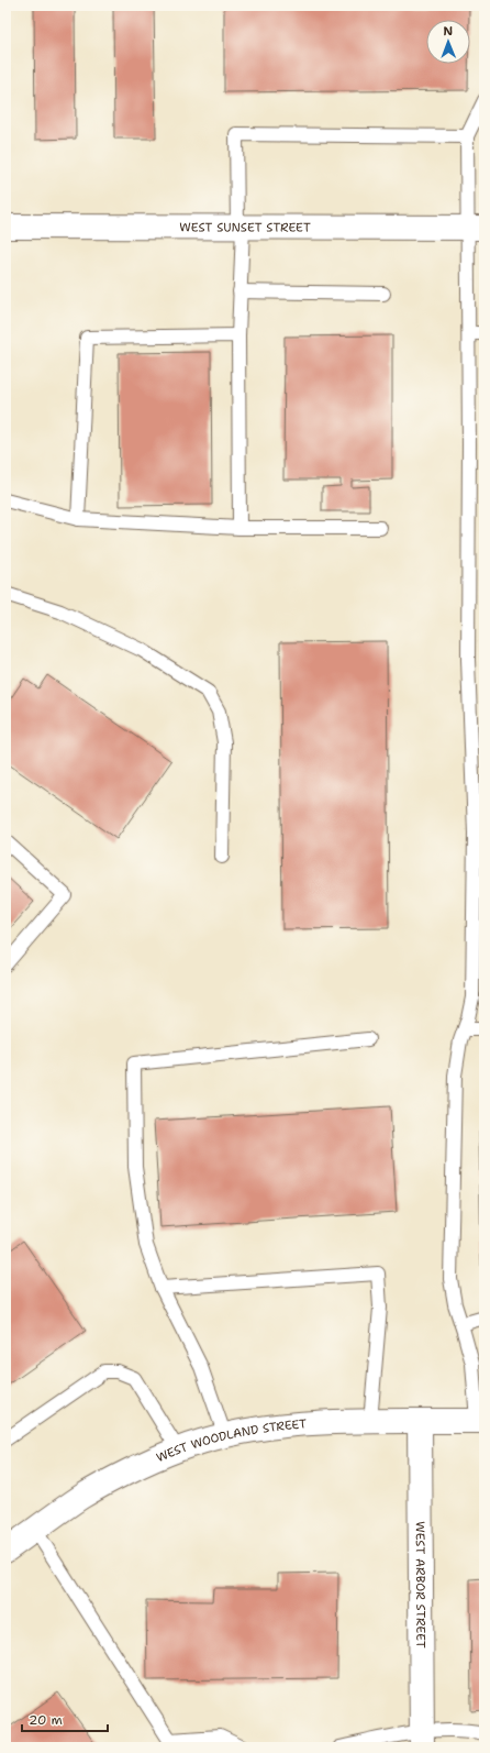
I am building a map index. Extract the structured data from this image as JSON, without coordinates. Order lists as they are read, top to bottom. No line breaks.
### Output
{"streets":{"street":["WEST SUNSET STREET","WEST WOODLAND STREET","WEST ARBOR STREET"]},"crossings":[["WEST WOODLAND STREET","WEST ARBOR STREET"]],"scale_bar":"20 m","north":"top"}
